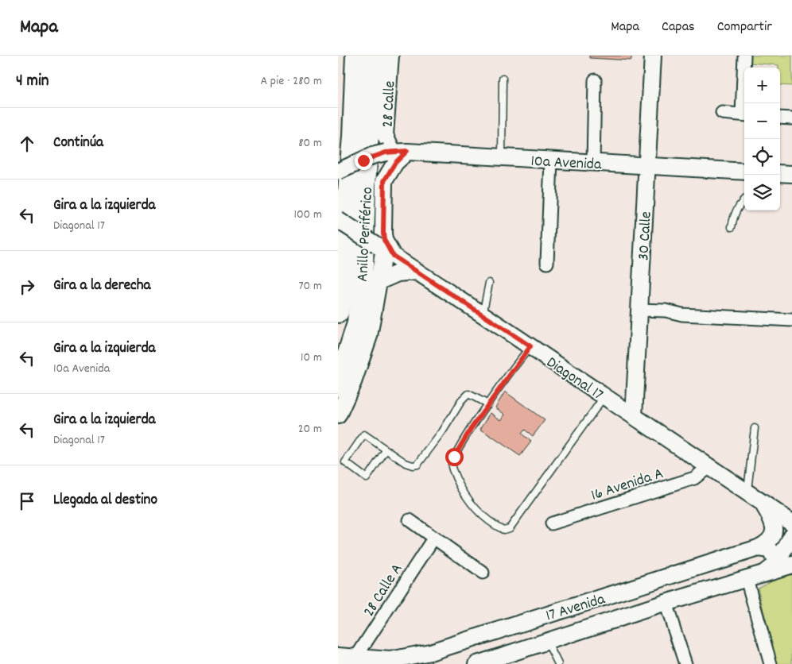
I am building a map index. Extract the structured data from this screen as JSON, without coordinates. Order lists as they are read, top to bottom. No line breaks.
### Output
{"streets":{"highway":["Anillo Periférico"],"street":["28 Calle","10a Avenida","30 Calle","Diagonal 17","16 Avenida A","28 Calle A","17 Avenida"]},"crossings":[["28 Calle","10a Avenida"],["10a Avenida","30 Calle"],["Anillo Periférico","Diagonal 17"],["30 Calle","Diagonal 17"],["Diagonal 17","16 Avenida A"],["Diagonal 17","17 Avenida"],["28 Calle A","17 Avenida"]],"page":{"header":"Mapa","nav":["Mapa","Capas","Compartir"],"heading":["4 min","A pie · 280 m"],"map_buttons":["+","−"],"list":[["Continúa","80 m"],["Gira a la izquierda","Diagonal 17","100 m"],["Gira a la derecha","70 m"],["Gira a la izquierda","10a Avenida","10 m"],["Gira a la izquierda","Diagonal 17","20 m"],"Llegada al destino"]}}
